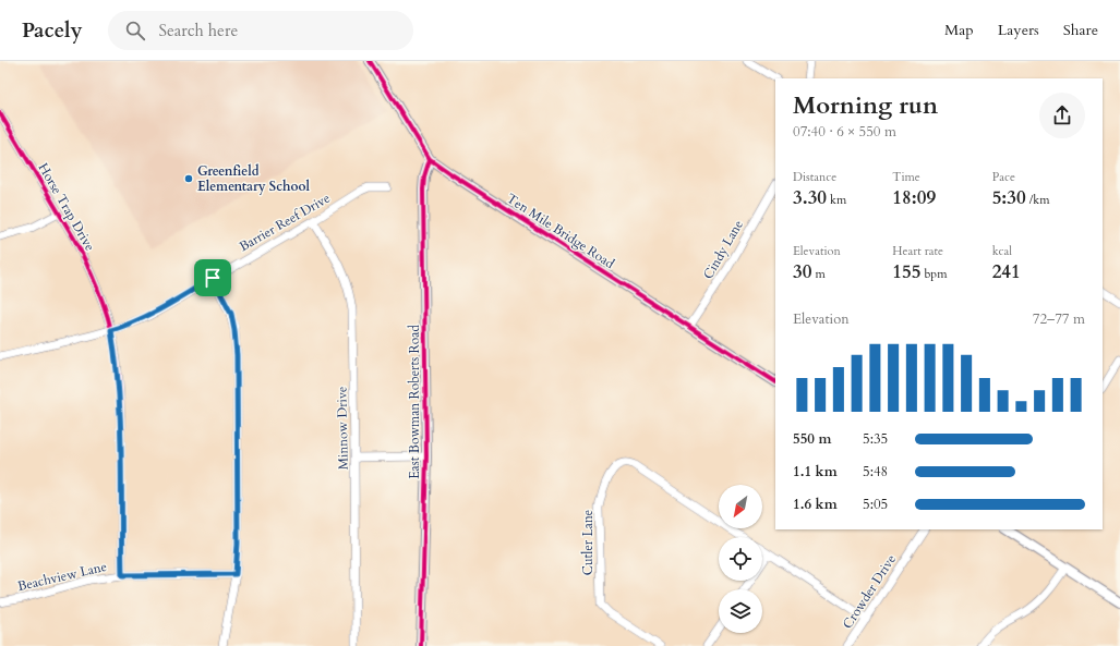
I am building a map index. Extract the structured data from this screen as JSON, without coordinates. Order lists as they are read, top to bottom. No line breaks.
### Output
{"streets":{"street":["Horse Trap Drive","Barrier Reef Drive","Ten Mile Bridge Road","Cindy Lane","East Bowman Roberts Road","Minnow Drive","Cutler Lane","Beachview Lane","Crowder Drive"]},"crossings":[["Horse Trap Drive","Barrier Reef Drive"],["Horse Trap Drive","Beachview Lane"],["Barrier Reef Drive","Minnow Drive"],["Ten Mile Bridge Road","Cindy Lane"],["Ten Mile Bridge Road","East Bowman Roberts Road"]],"places":["Greenfield Elementary School"],"north":"bottom left","page":{"header":"Pacely","search":"Search here","nav":["Map","Layers","Share"],"heading":["Morning run","07:40 · 6 × 550 m"],"stats":[["Distance","3.30 km"],["Time","18:09"],["Pace","5:30 /km"],["Elevation","30 m"],["Heart rate","155 bpm"],["kcal","241"]],"chart":["Elevation","72–77 m"],"list":[{"name":"550 m","note":"5:35"},{"name":"1.1 km","note":"5:48"},{"name":"1.6 km","note":"5:05"}]}}
